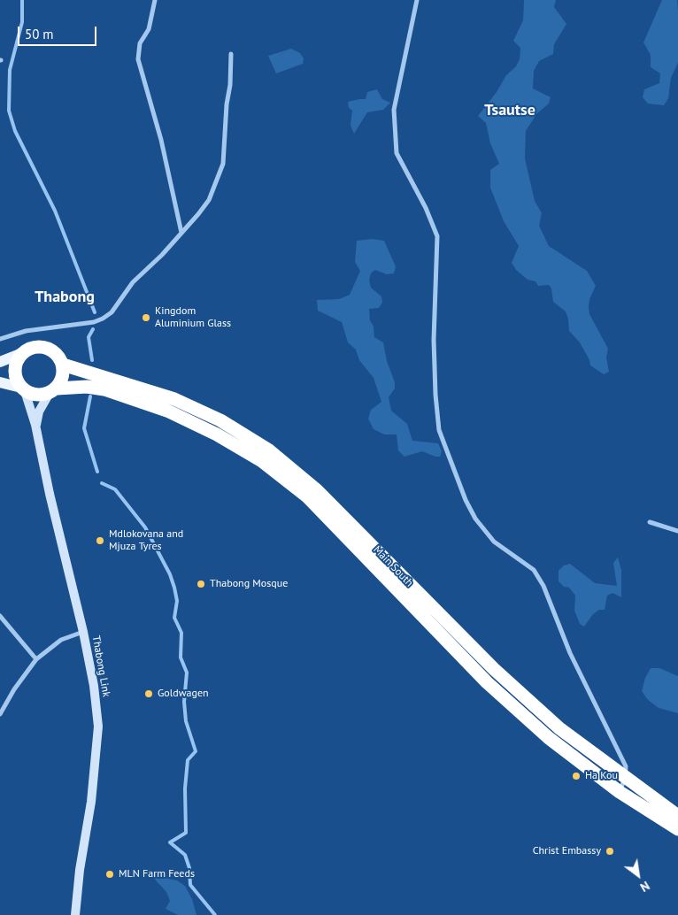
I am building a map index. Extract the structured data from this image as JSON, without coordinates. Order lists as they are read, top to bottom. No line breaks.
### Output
{"streets":{"highway":["Main South"],"main road":["Thabong Link"]},"crossings":[["Main South","Thabong Link"]],"districts":["Tsautse","Thabong"],"places":["Kingdom Aluminium Glass","Mdlokovana and Mjuza Tyres","Thabong Mosque","Goldwagen","Ha Kou","Christ Embassy","MLN Farm Feeds"],"scale_bar":"50 m","north":"bottom right"}
